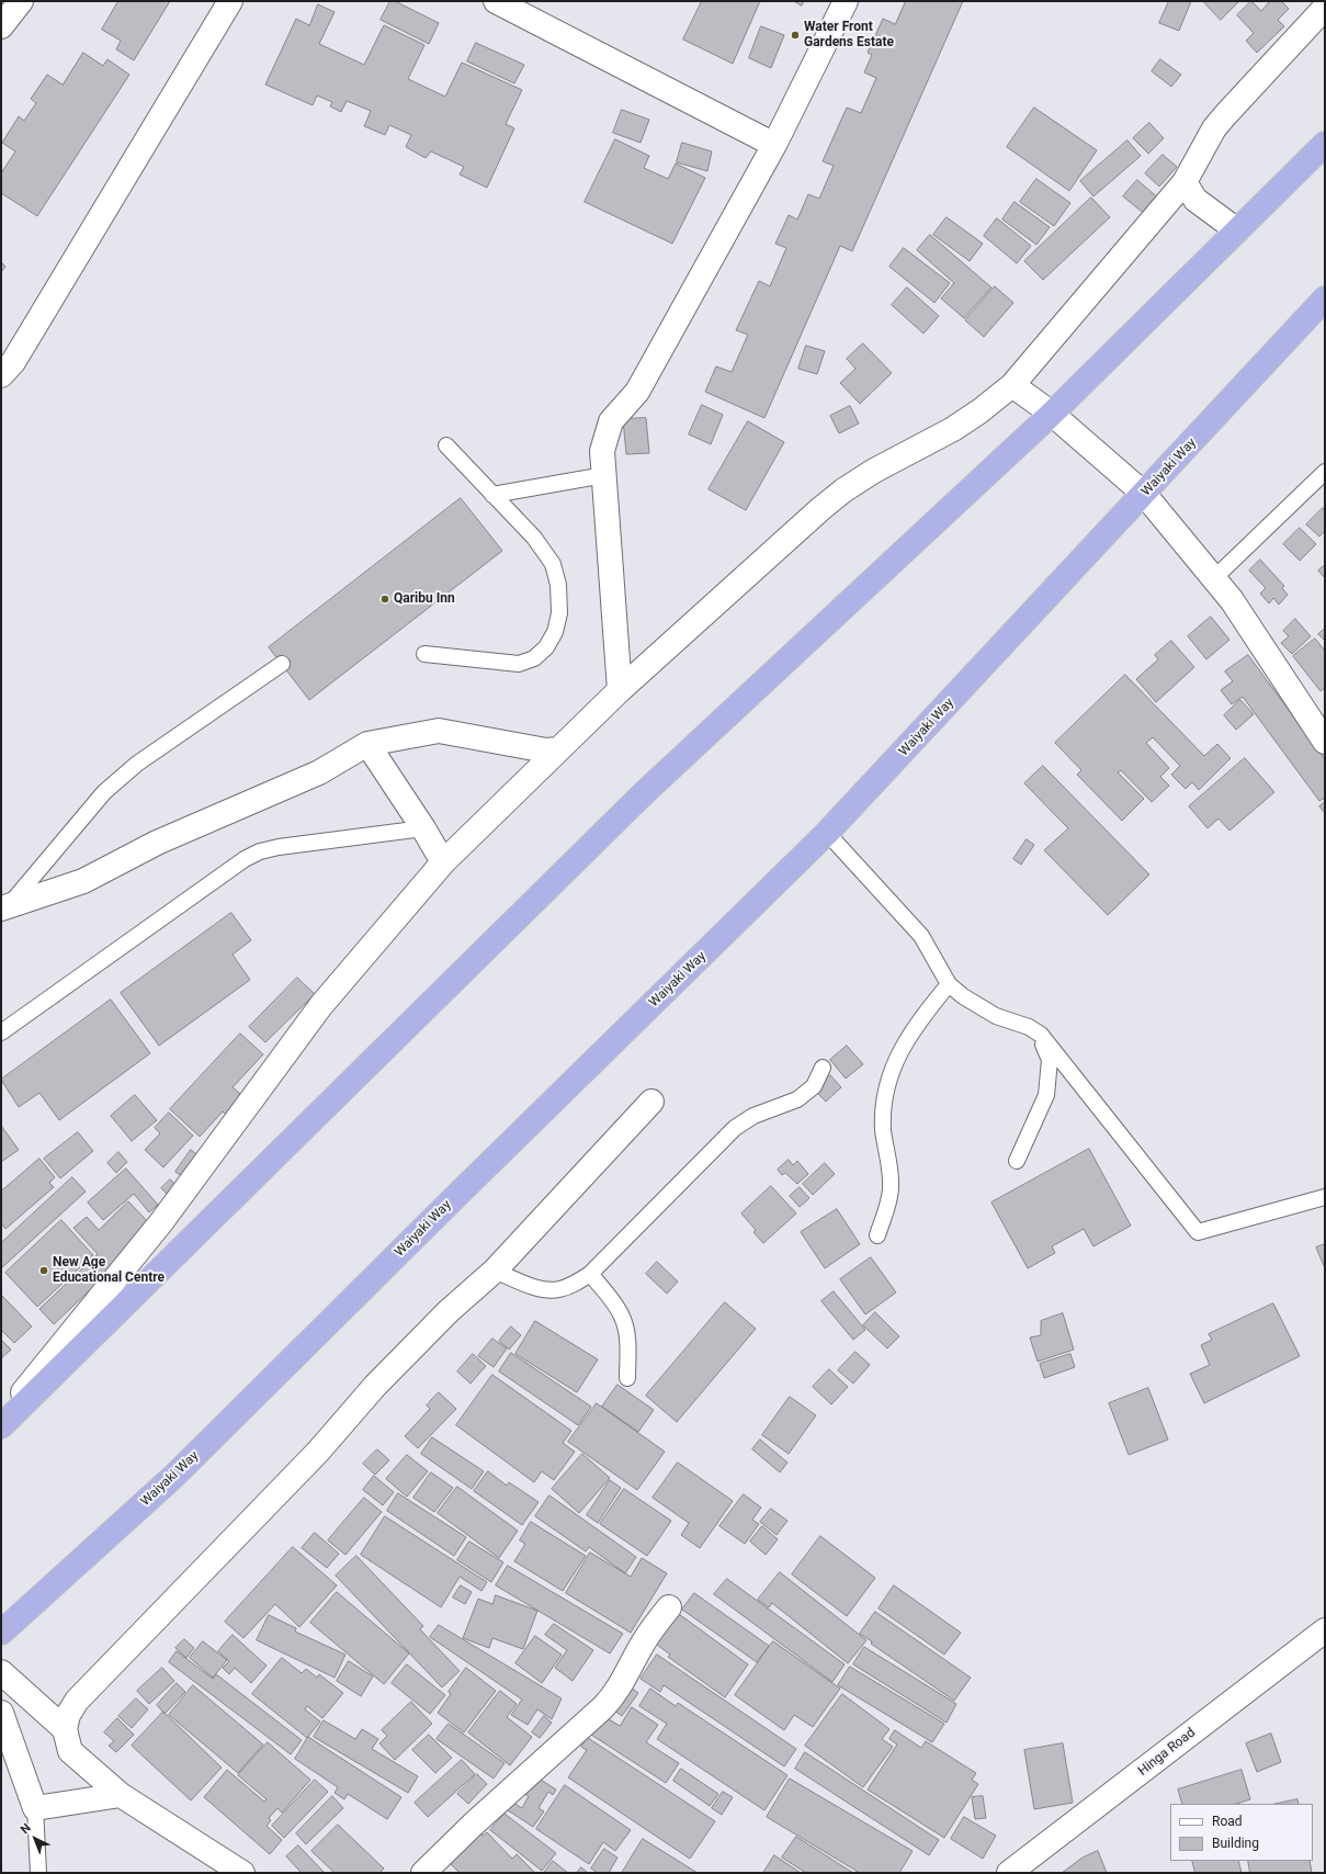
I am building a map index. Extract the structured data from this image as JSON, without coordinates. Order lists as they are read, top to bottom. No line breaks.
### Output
{"streets":{"highway":["Waiyaki Way"],"street":["Hinga Road"]},"places":["Water Front Gardens Estate","Qaribu Inn","New Age Educational Centre"],"legend":["Road","Building"],"north":"top left"}
